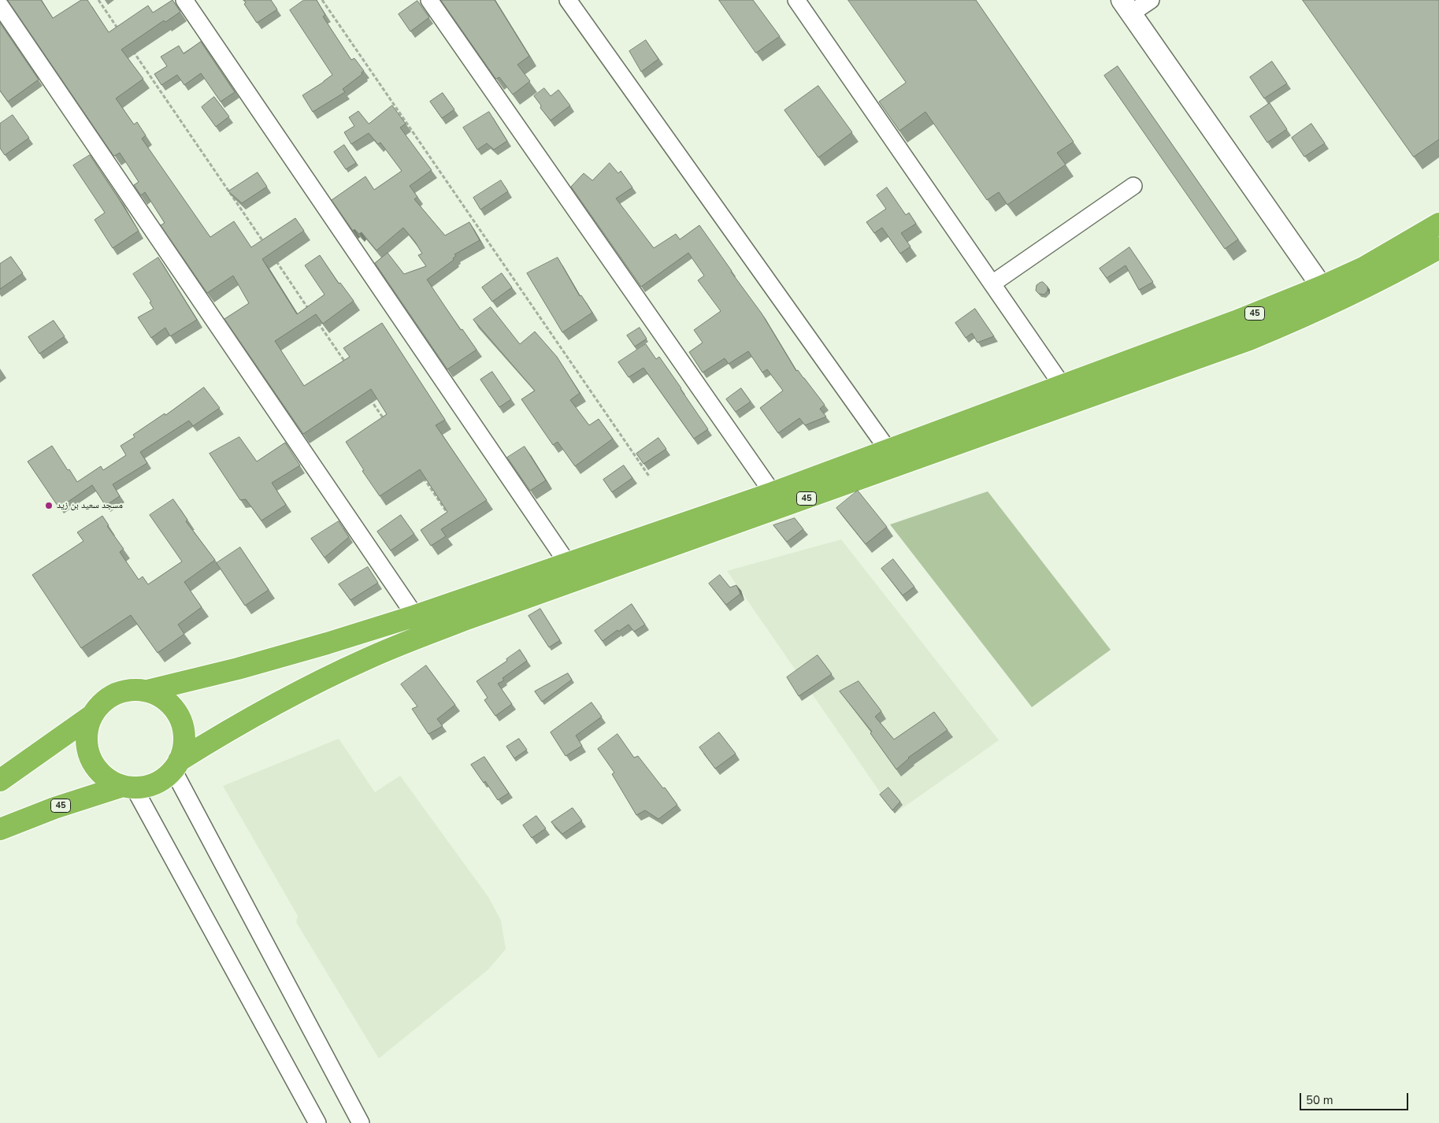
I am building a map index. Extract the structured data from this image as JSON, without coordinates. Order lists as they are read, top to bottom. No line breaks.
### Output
{"streets":{"highway":["45"]},"places":["مسجد سعيد بن زيد"],"scale_bar":"50 m"}
